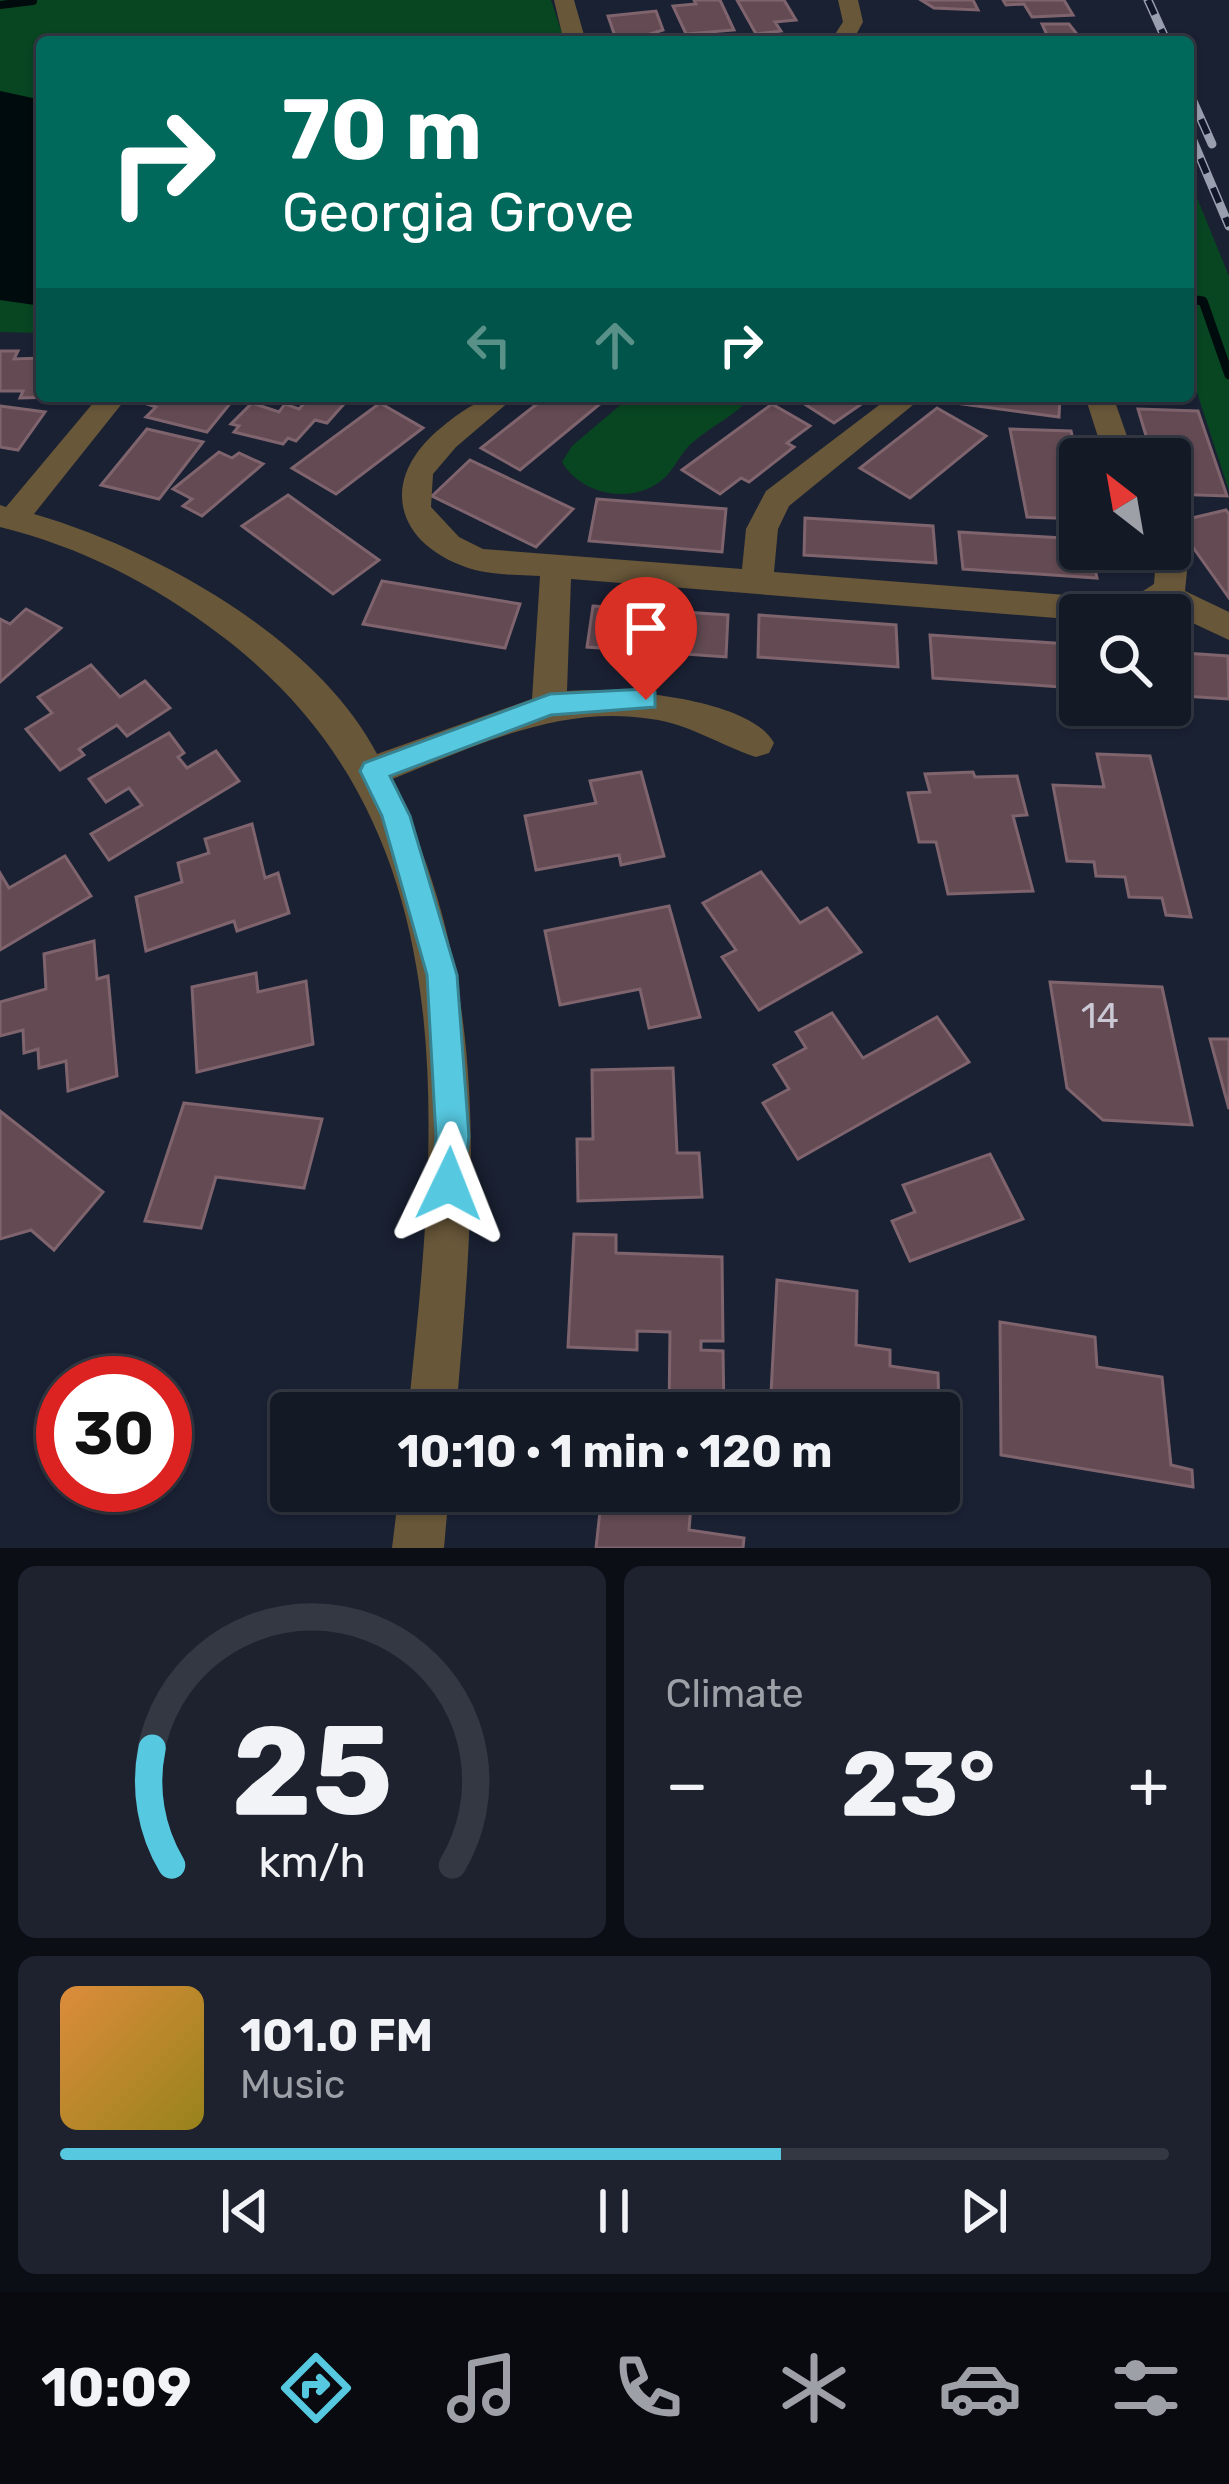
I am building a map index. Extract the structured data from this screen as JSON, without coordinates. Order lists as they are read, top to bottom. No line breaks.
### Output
{"house_numbers":["14"],"north":"top left","page":{"turn":["70 m","Georgia Grove"],"limit":"30","trip":"10:10 · 1 min · 120 m","tile":"Climate","heat":["−","23°","+"],"song":["101.0 FM","Music"],"tabs":"10:09","gauge":["25","km/h"]}}
